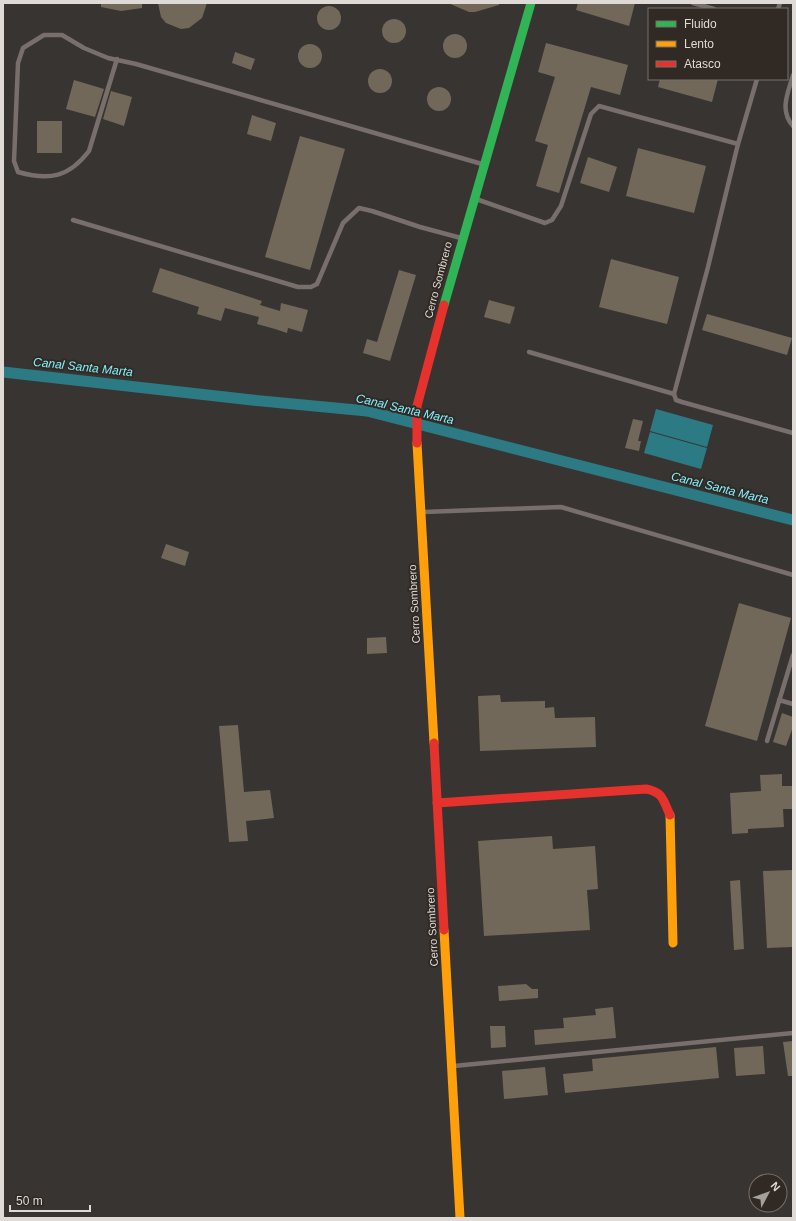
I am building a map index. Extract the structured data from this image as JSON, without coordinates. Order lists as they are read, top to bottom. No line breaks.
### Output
{"streets":{"street":["Cerro Sombrero"]},"water":["Canal Santa Marta"],"legend":["Fluido","Lento","Atasco"],"scale_bar":"50 m","north":"top right"}
